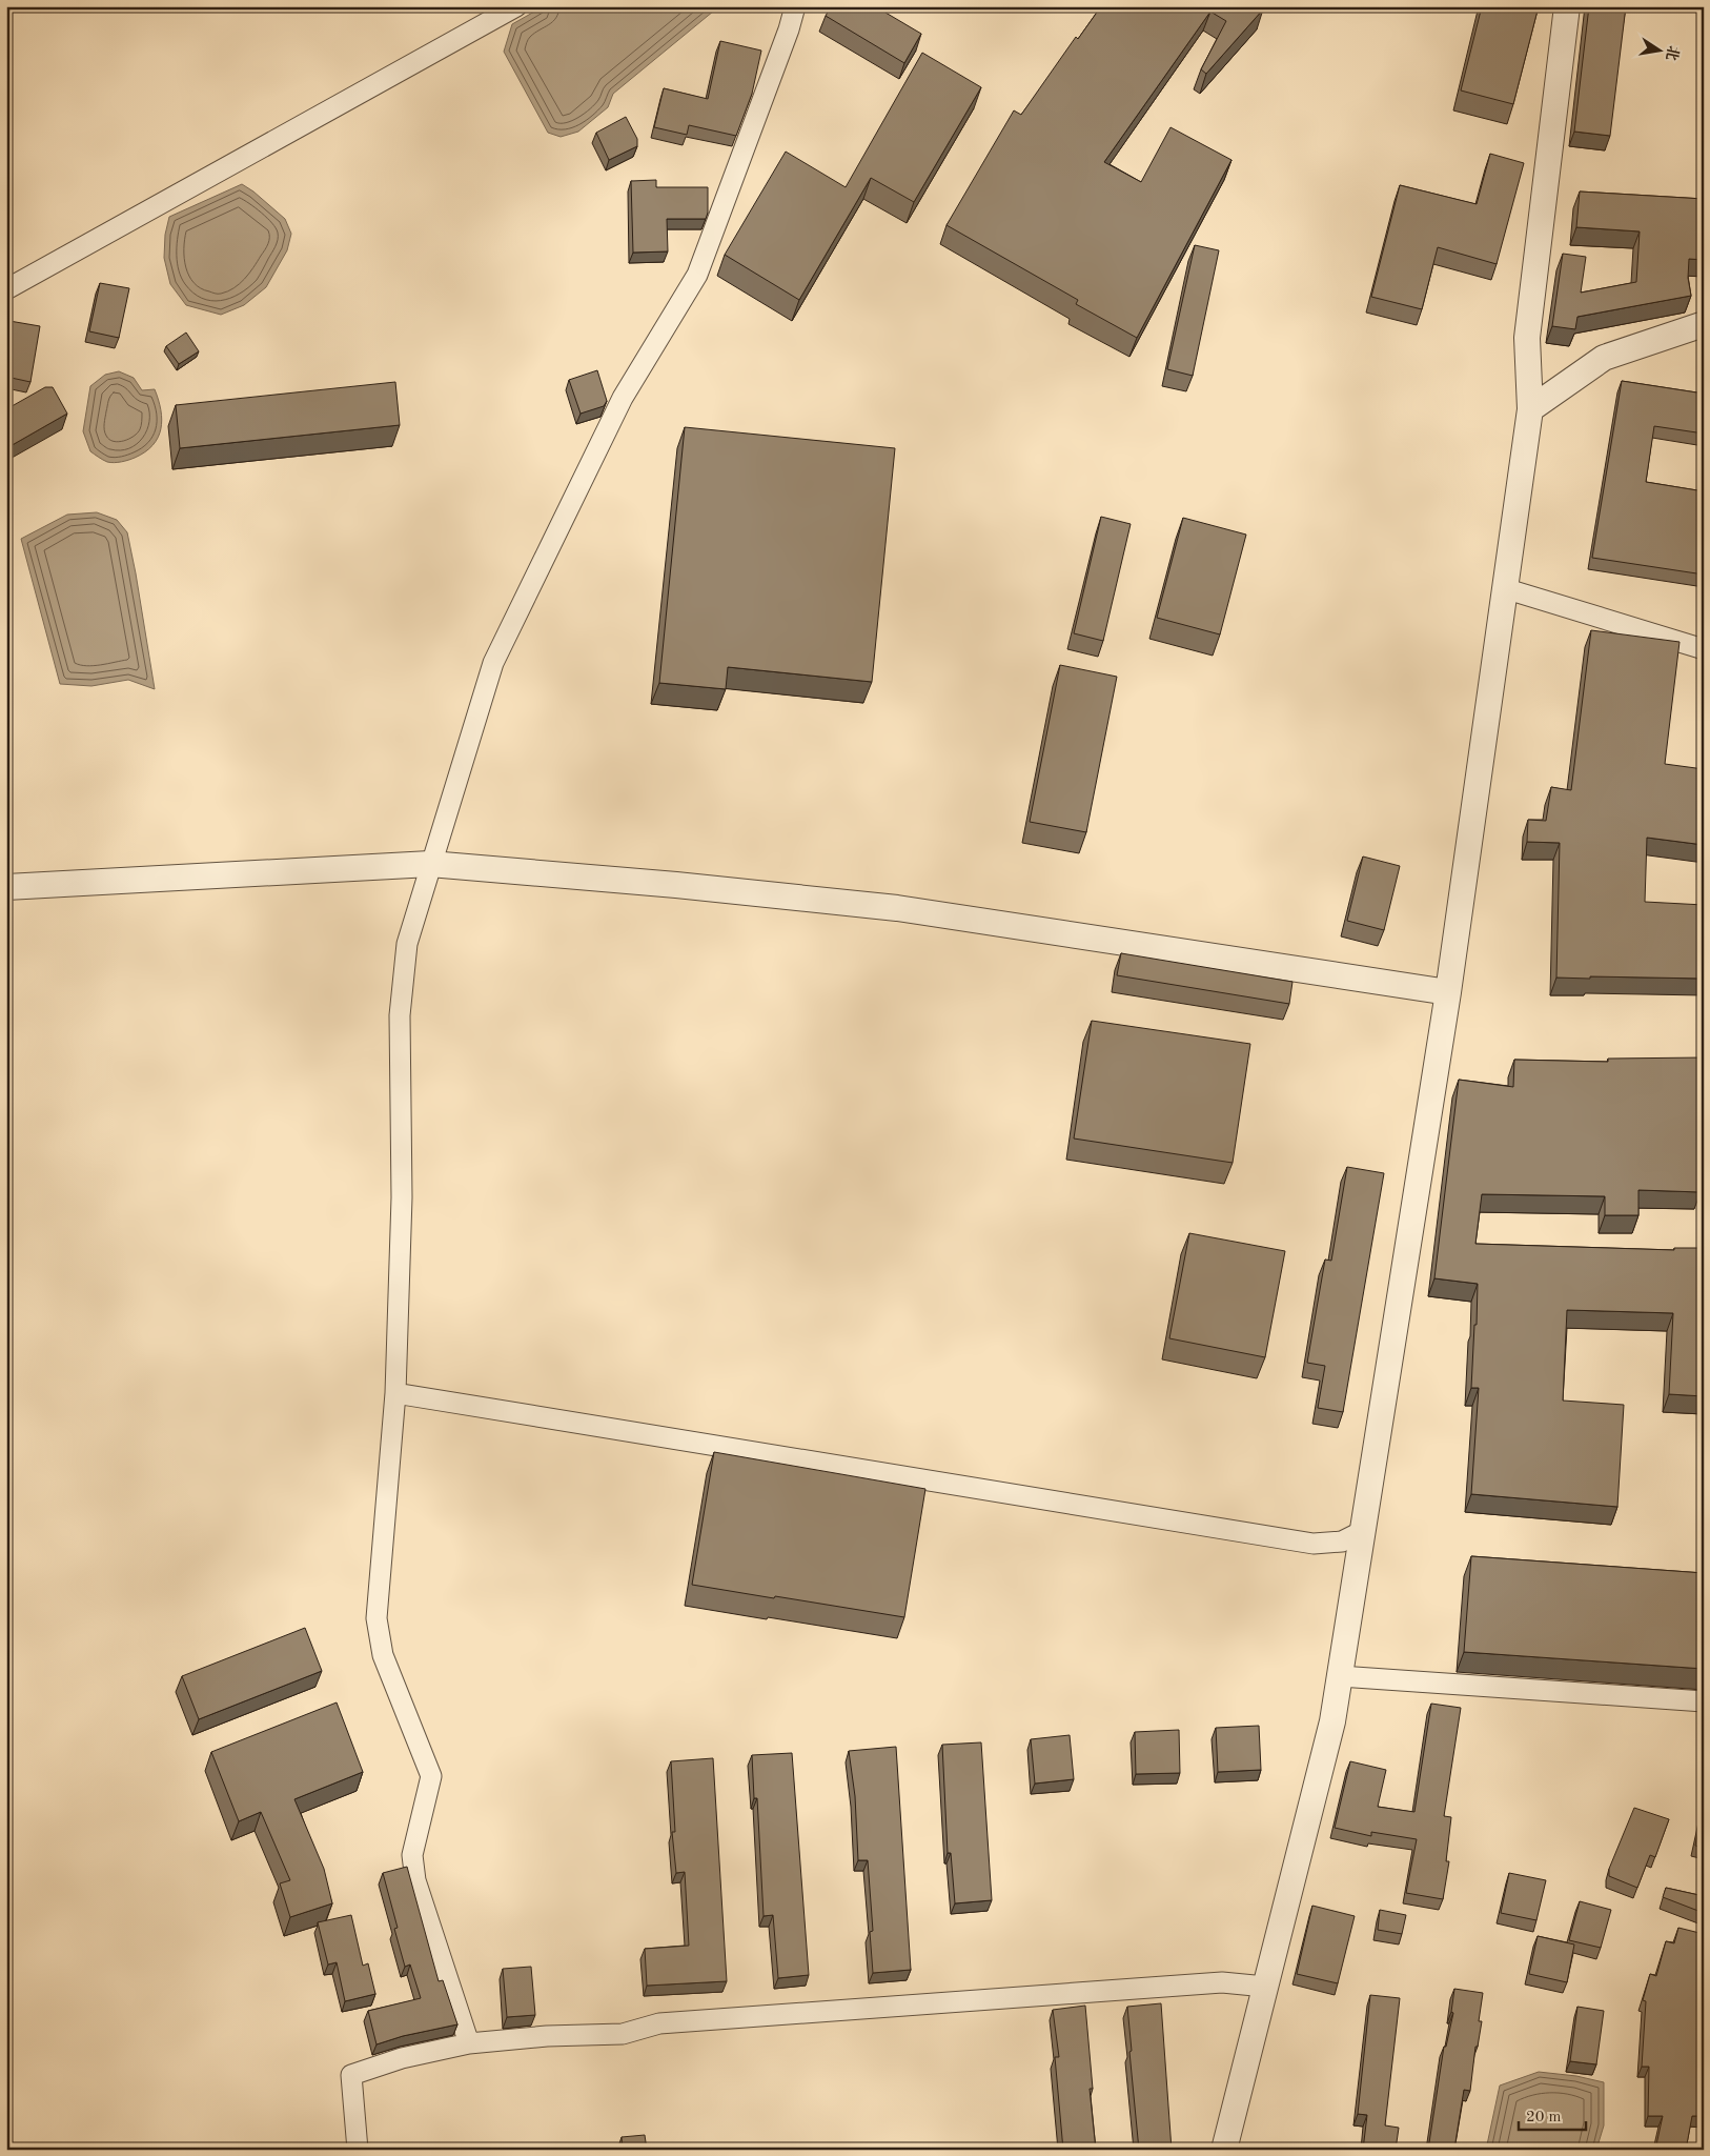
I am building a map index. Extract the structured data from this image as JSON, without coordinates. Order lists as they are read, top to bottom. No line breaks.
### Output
{"scale_bar":"20 m","north":"right"}
